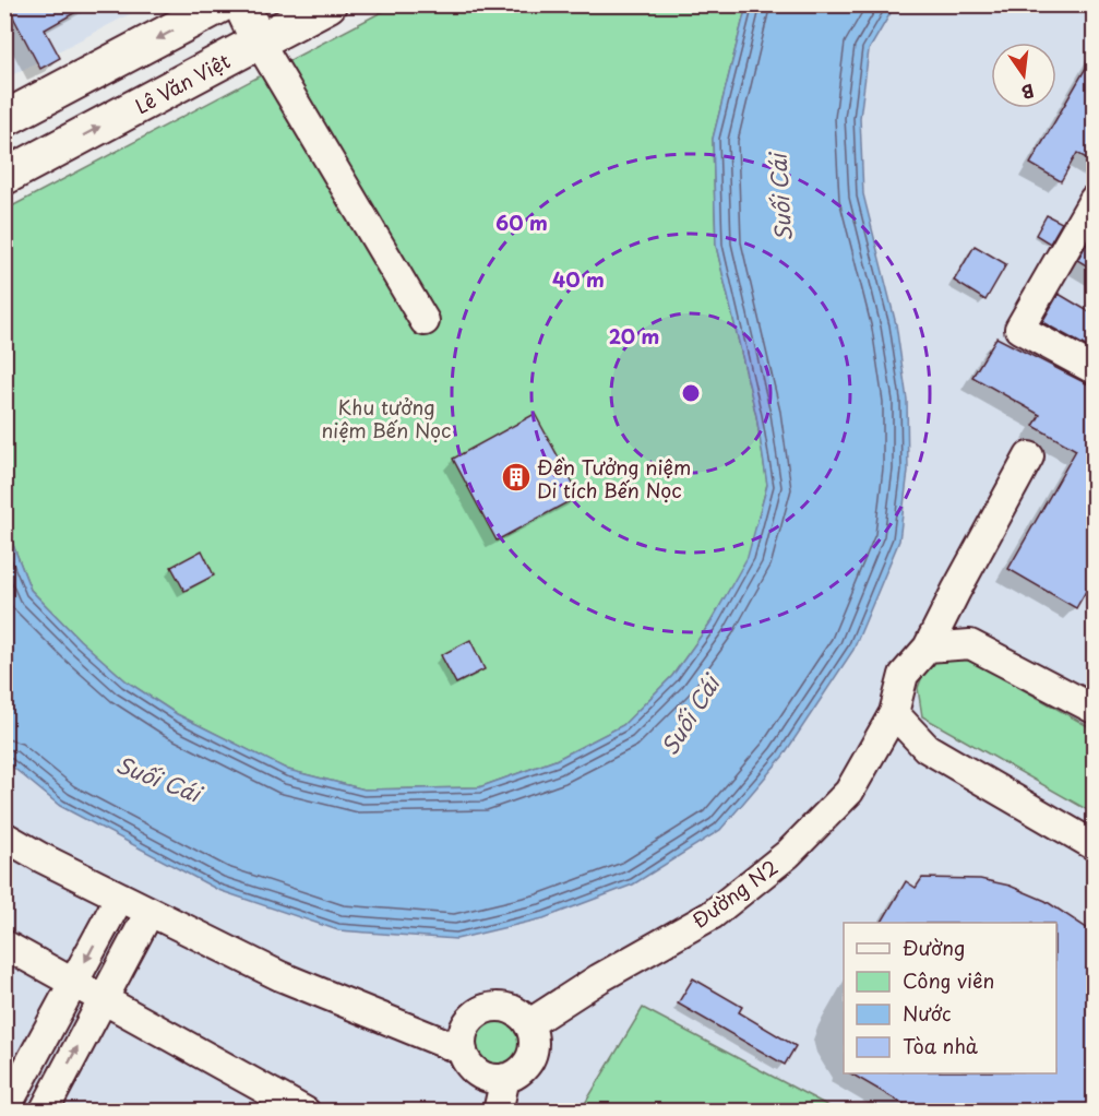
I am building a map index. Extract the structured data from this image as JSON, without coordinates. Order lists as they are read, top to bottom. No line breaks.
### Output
{"streets":{"main road":["Lê Văn Việt"],"street":["Đường N2"]},"water":["Suối Cái"],"parks":["Khu tưởng niệm Bến Nọc"],"places":{"building":["Đền Tưởng niệm Di tích Bến Nọc"]},"legend":["Đường","Công viên","Nước","Tòa nhà"],"north":"bottom","rings":["60 m","40 m","20 m"]}
